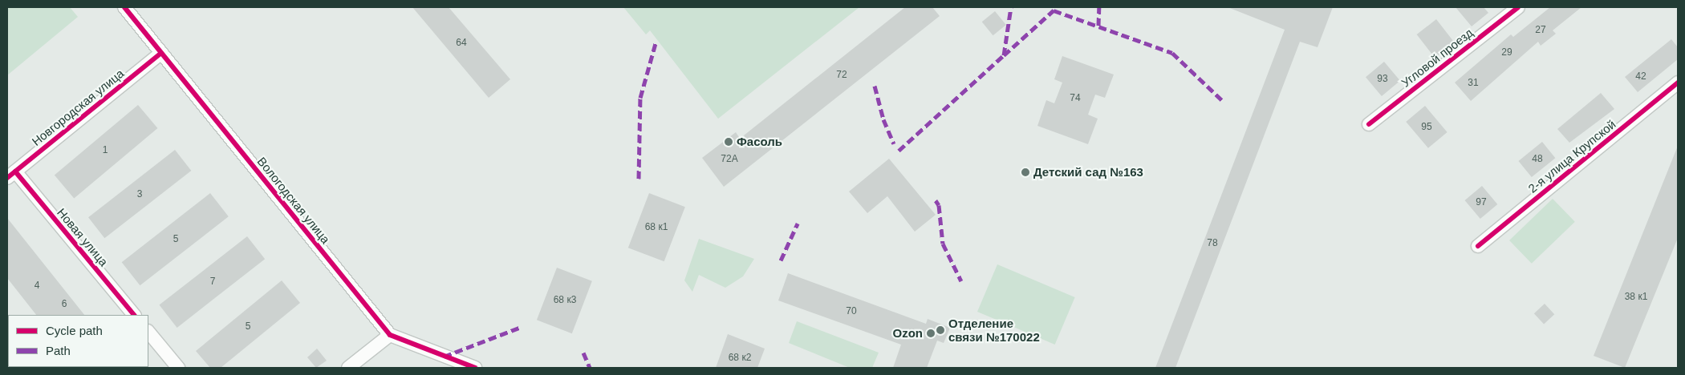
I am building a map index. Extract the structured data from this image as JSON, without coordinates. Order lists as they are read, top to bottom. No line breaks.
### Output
{"streets":{"street":["Угловой проезд","Новгородская улица","2-я улица Крупской","Вологодская улица","Новая улица"]},"crossings":[["Новгородская улица","Вологодская улица"],["Новгородская улица","Новая улица"]],"places":["Фасоль","Детский сад №163","Отделение связи №170022","Ozon"],"house_numbers":["27","64","29","72","42","93","31","74","95","1","72А","48","3","97","68 к1","5","78","7","4","38 к1","68 к3","6","70","5","68 к2"],"legend":["Cycle path","Path"]}
